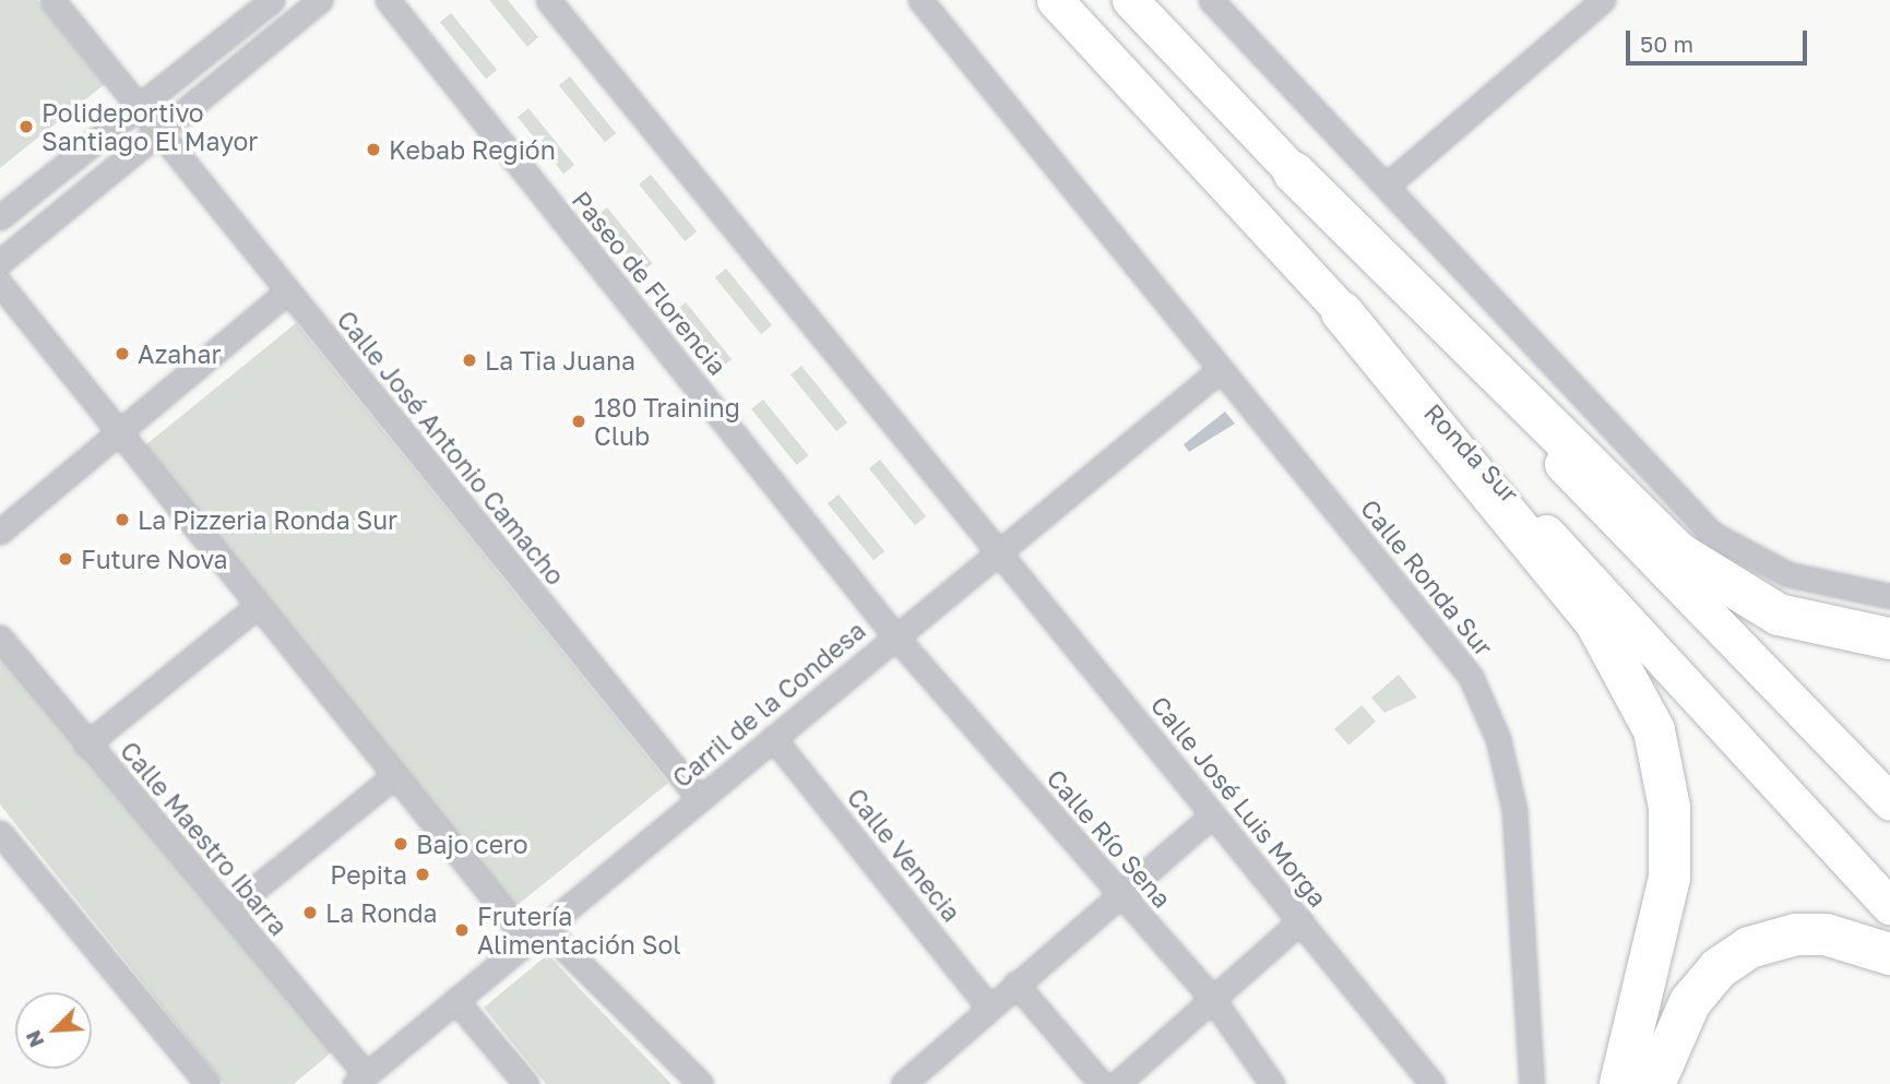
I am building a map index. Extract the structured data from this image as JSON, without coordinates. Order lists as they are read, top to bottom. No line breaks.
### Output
{"streets":{"main road":["Ronda Sur"],"street":["Paseo de Florencia","Calle José Antonio Camacho","Calle Ronda Sur","Carril de la Condesa","Calle José Luis Morga","Calle Maestro Ibarra","Calle Río Sena","Calle Venecia"]},"crossings":[["Paseo de Florencia","Carril de la Condesa"],["Paseo de Florencia","Calle Río Sena"],["Calle José Antonio Camacho","Carril de la Condesa"],["Calle Ronda Sur","Carril de la Condesa"],["Carril de la Condesa","Calle José Luis Morga"],["Carril de la Condesa","Calle Maestro Ibarra"],["Carril de la Condesa","Calle Río Sena"],["Carril de la Condesa","Calle Venecia"]],"places":["Polideportivo Santiago El Mayor","Kebab Región","Azahar","La Tia Juana","180 Training Club","La Pizzeria Ronda Sur","Future Nova","Bajo cero","Pepita","La Ronda","Frutería Alimentación Sol"],"scale_bar":"50 m","north":"bottom left"}
